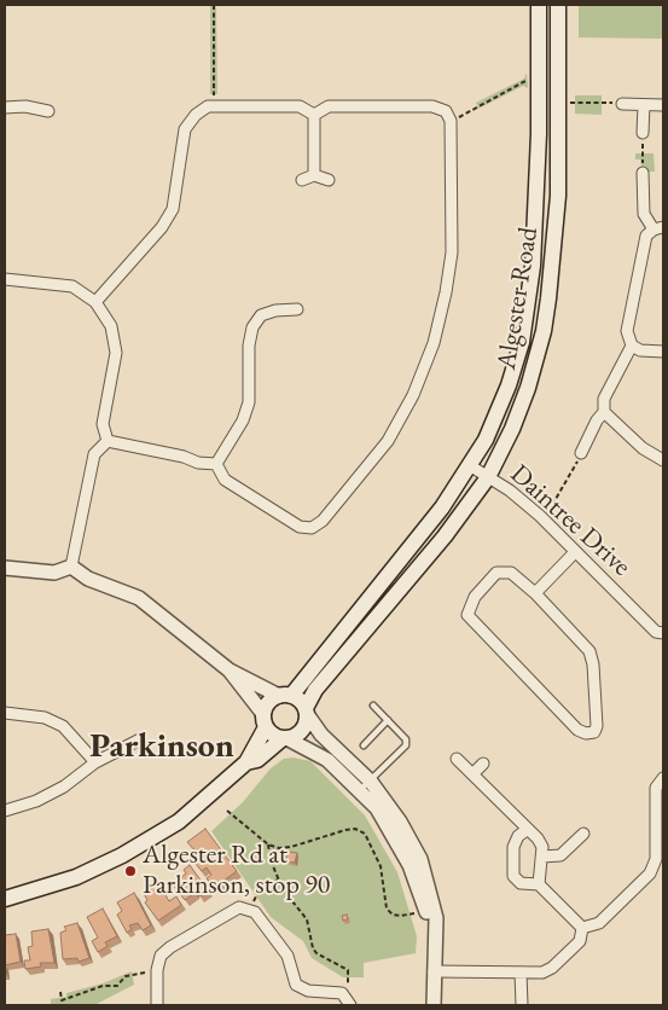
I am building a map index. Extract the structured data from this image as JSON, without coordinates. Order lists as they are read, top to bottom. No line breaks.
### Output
{"streets":{"main road":["Algester Road"],"street":["Daintree Drive"]},"crossings":[["Algester Road","Daintree Drive"]],"districts":["Parkinson"],"places":["Algester Rd at Parkinson, stop 90"]}
